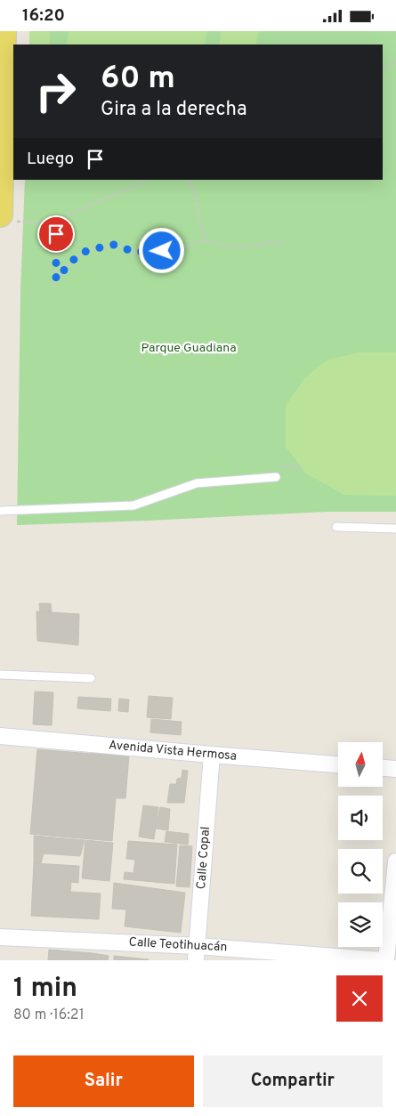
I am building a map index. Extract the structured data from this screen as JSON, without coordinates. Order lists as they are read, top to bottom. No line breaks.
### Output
{"streets":{"street":["Avenida Vista Hermosa","Calle Copal","Calle Teotihuacán"]},"crossings":[["Avenida Vista Hermosa","Calle Copal"],["Calle Copal","Calle Teotihuacán"]],"parks":["Parque Guadiana"],"north":"top","page":{"status":"16:20","turn":["60 m","Gira a la derecha"],"then":"Luego","heading":["1 min","80 m · 16:21"],"buttons":["Salir","Compartir"]}}
